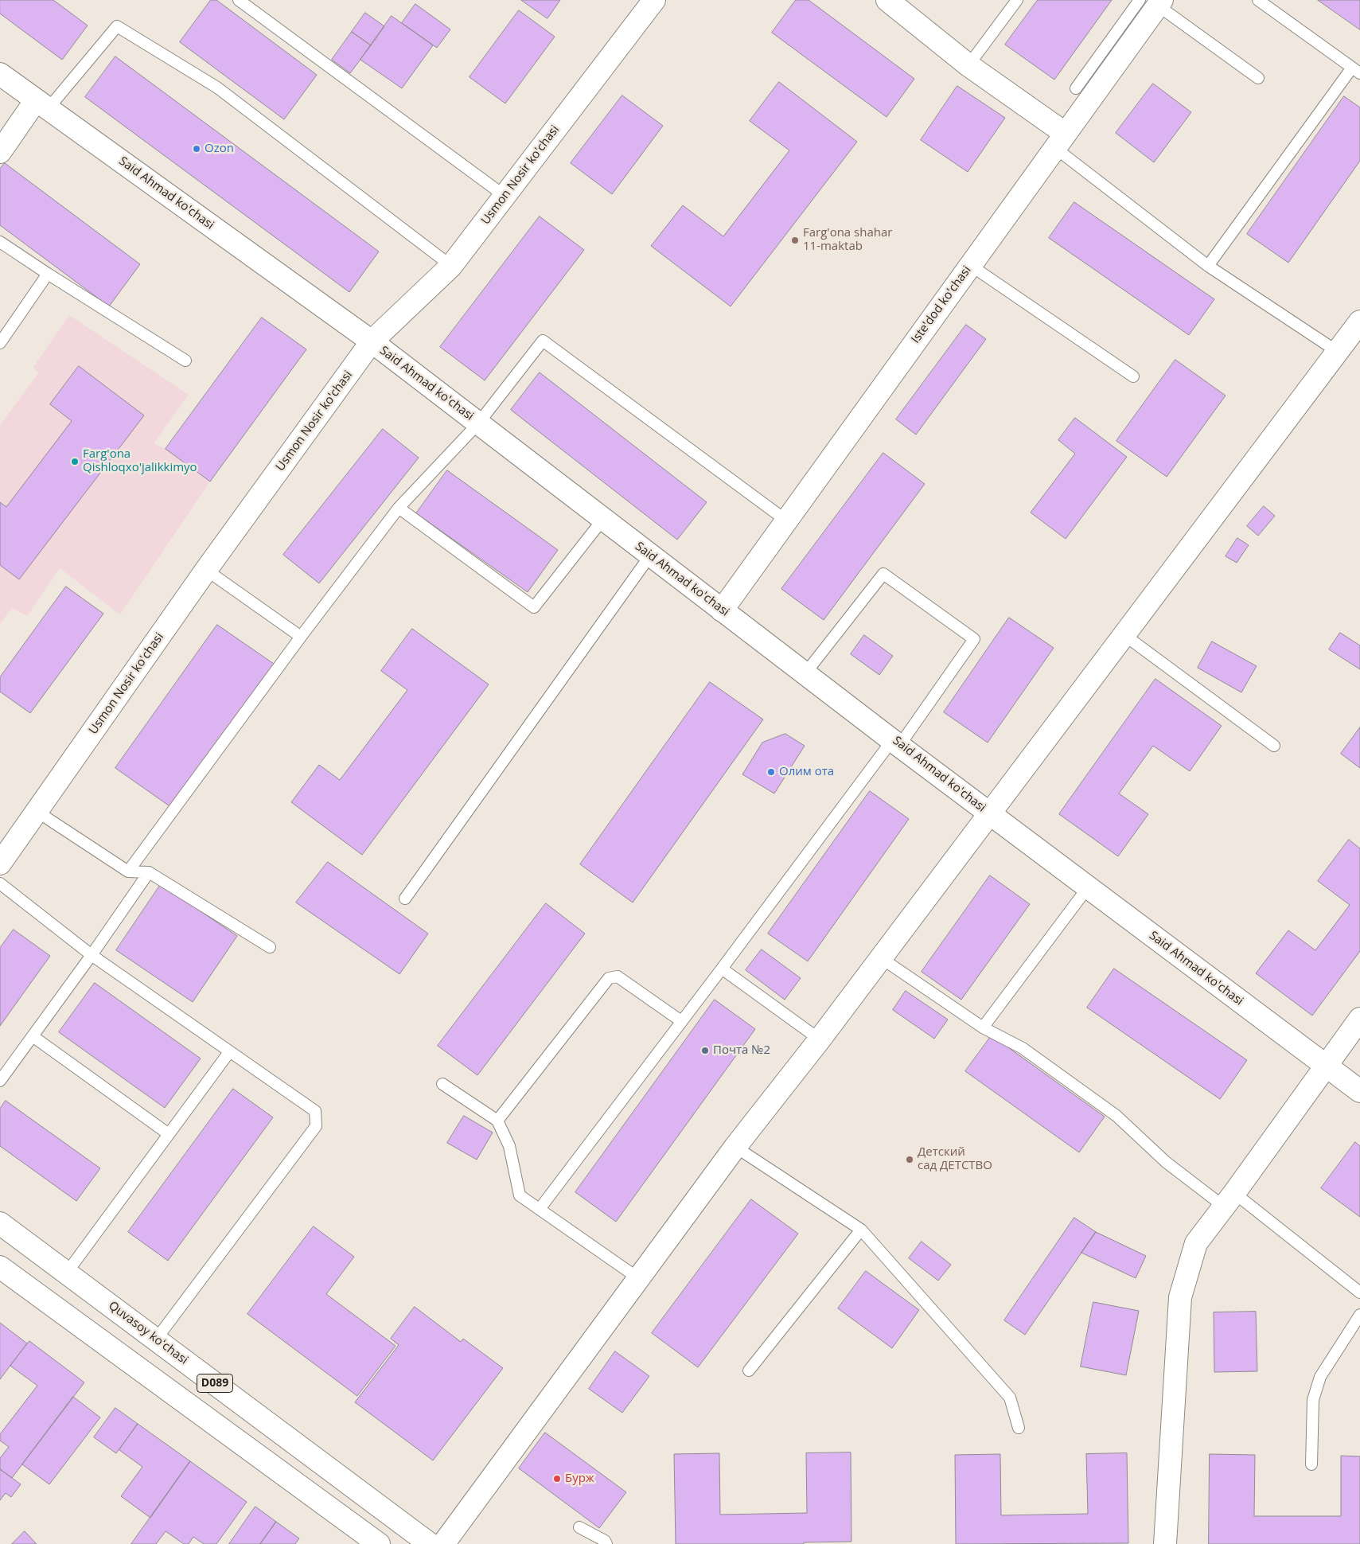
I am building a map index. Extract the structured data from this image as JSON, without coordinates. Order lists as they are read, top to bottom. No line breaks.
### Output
{"streets":{"street":["Usmon Nosir ko'chasi","Said Ahmad ko'chasi","Iste'dod ko'chasi","Quvasoy koʻchasi","D089"]},"crossings":[["Usmon Nosir ko'chasi","Said Ahmad ko'chasi"],["Said Ahmad ko'chasi","Iste'dod ko'chasi"]],"places":["Ozon","Farg'ona shahar 11-maktab","Farg'ona Qishloqxo'jalikkimyo","Олим ота","Почта №2","Детский сад ДЕТСТВО","Бурж"]}
